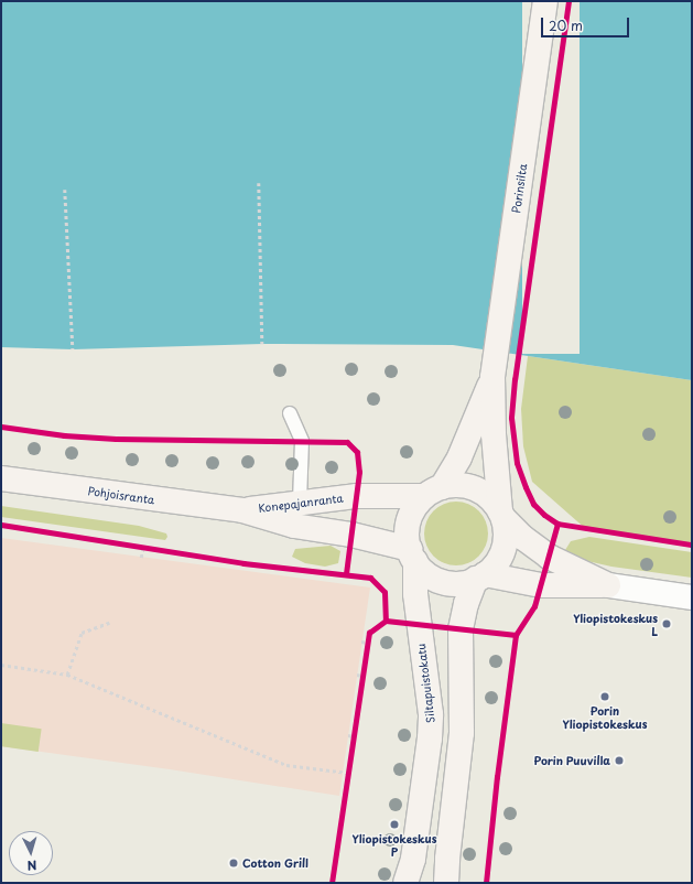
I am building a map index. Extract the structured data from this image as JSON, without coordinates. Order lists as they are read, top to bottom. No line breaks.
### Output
{"streets":{"main road":["Porinsilta","Pohjoisranta","Konepajanranta","Siltapuistokatu"]},"crossings":[["Porinsilta","Konepajanranta"],["Porinsilta","Siltapuistokatu"],["Pohjoisranta","Konepajanranta"],["Konepajanranta","Siltapuistokatu"]],"places":["Yliopistokeskus L","Porin Yliopistokeskus","Porin Puuvilla","Yliopistokeskus P","Cotton Grill"],"scale_bar":"20 m","north":"bottom"}
